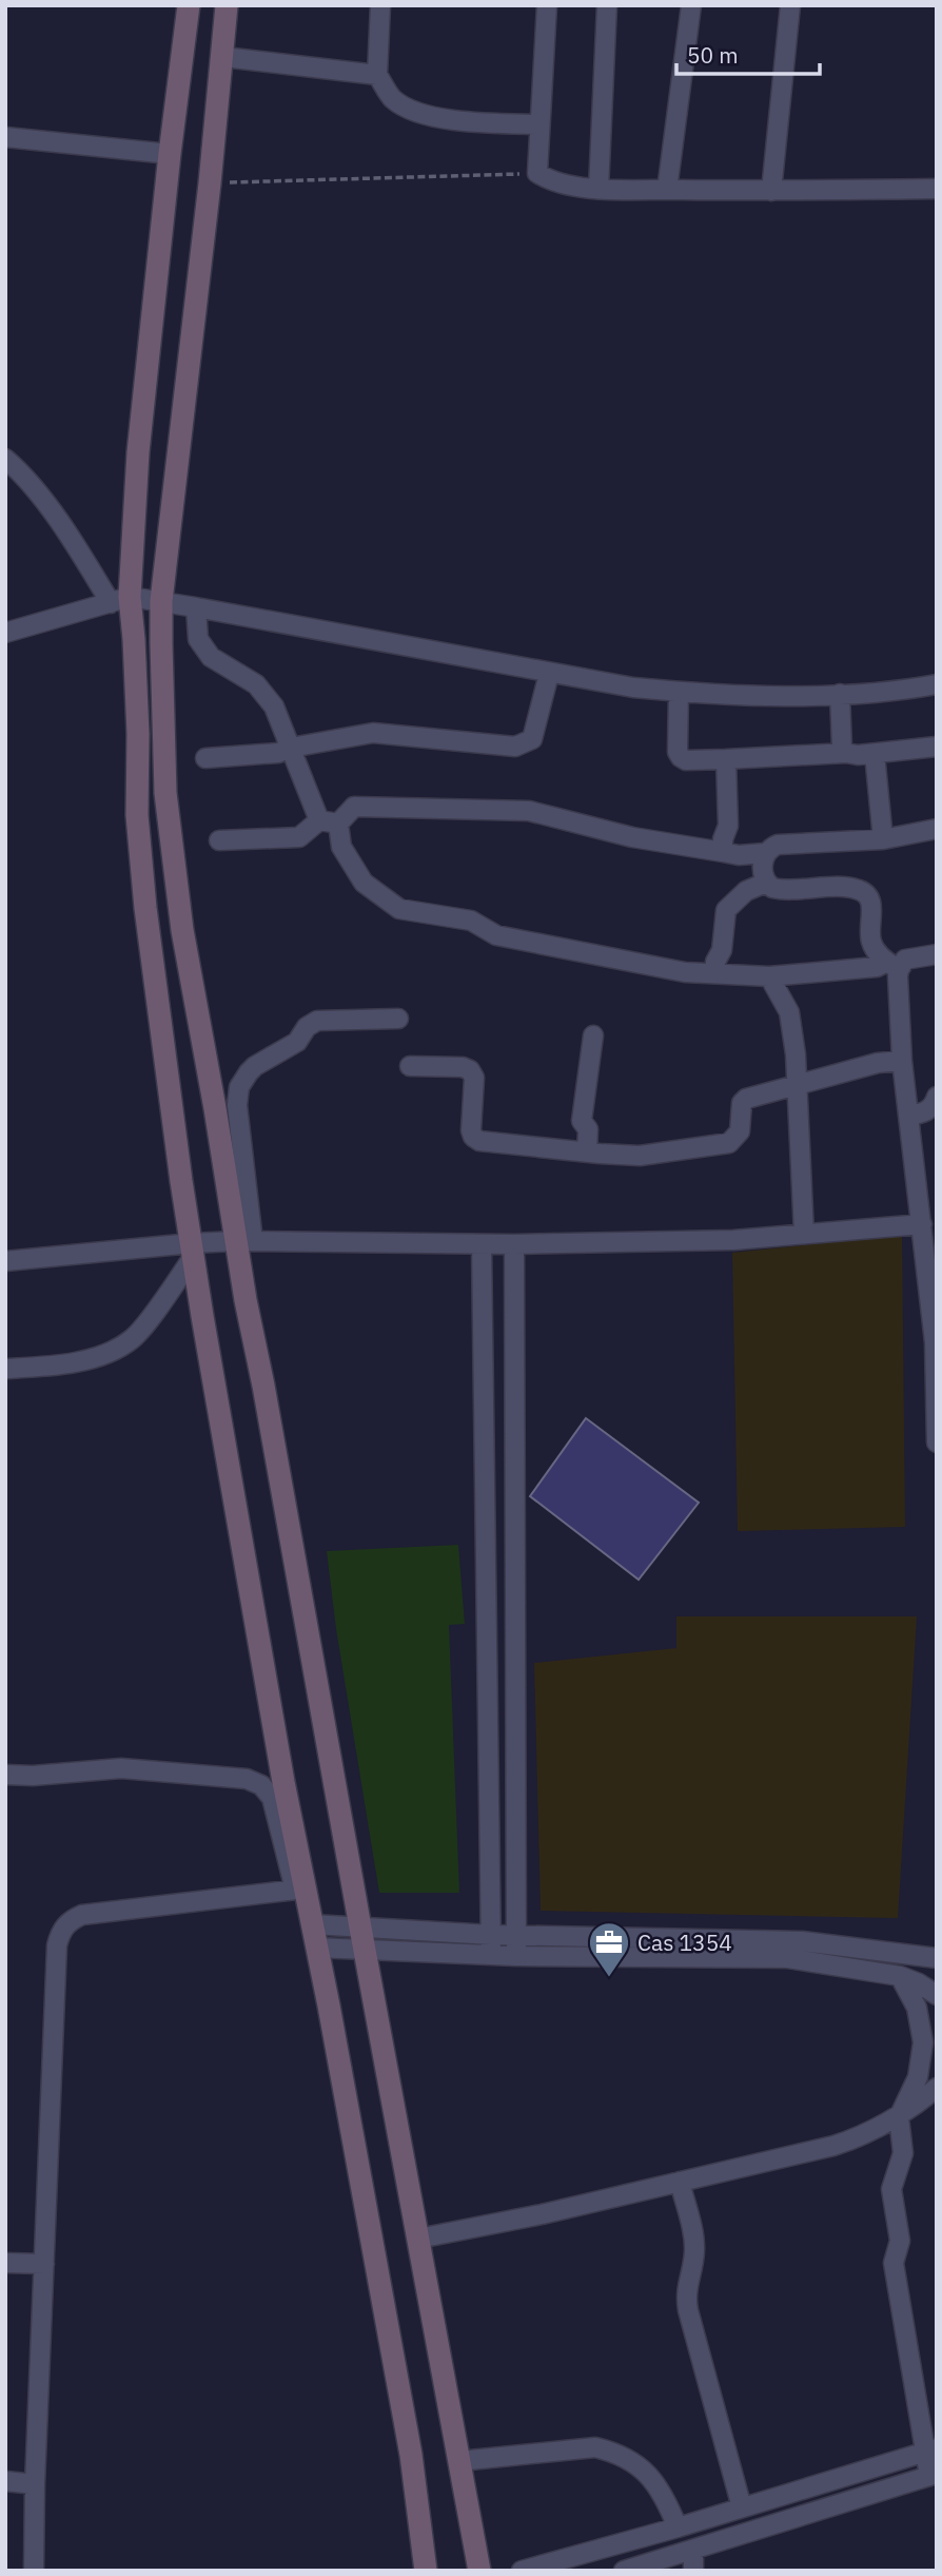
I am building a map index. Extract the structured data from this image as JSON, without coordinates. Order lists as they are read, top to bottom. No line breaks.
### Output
{"places":{"office":["Cas 1354"]},"scale_bar":"50 m"}
